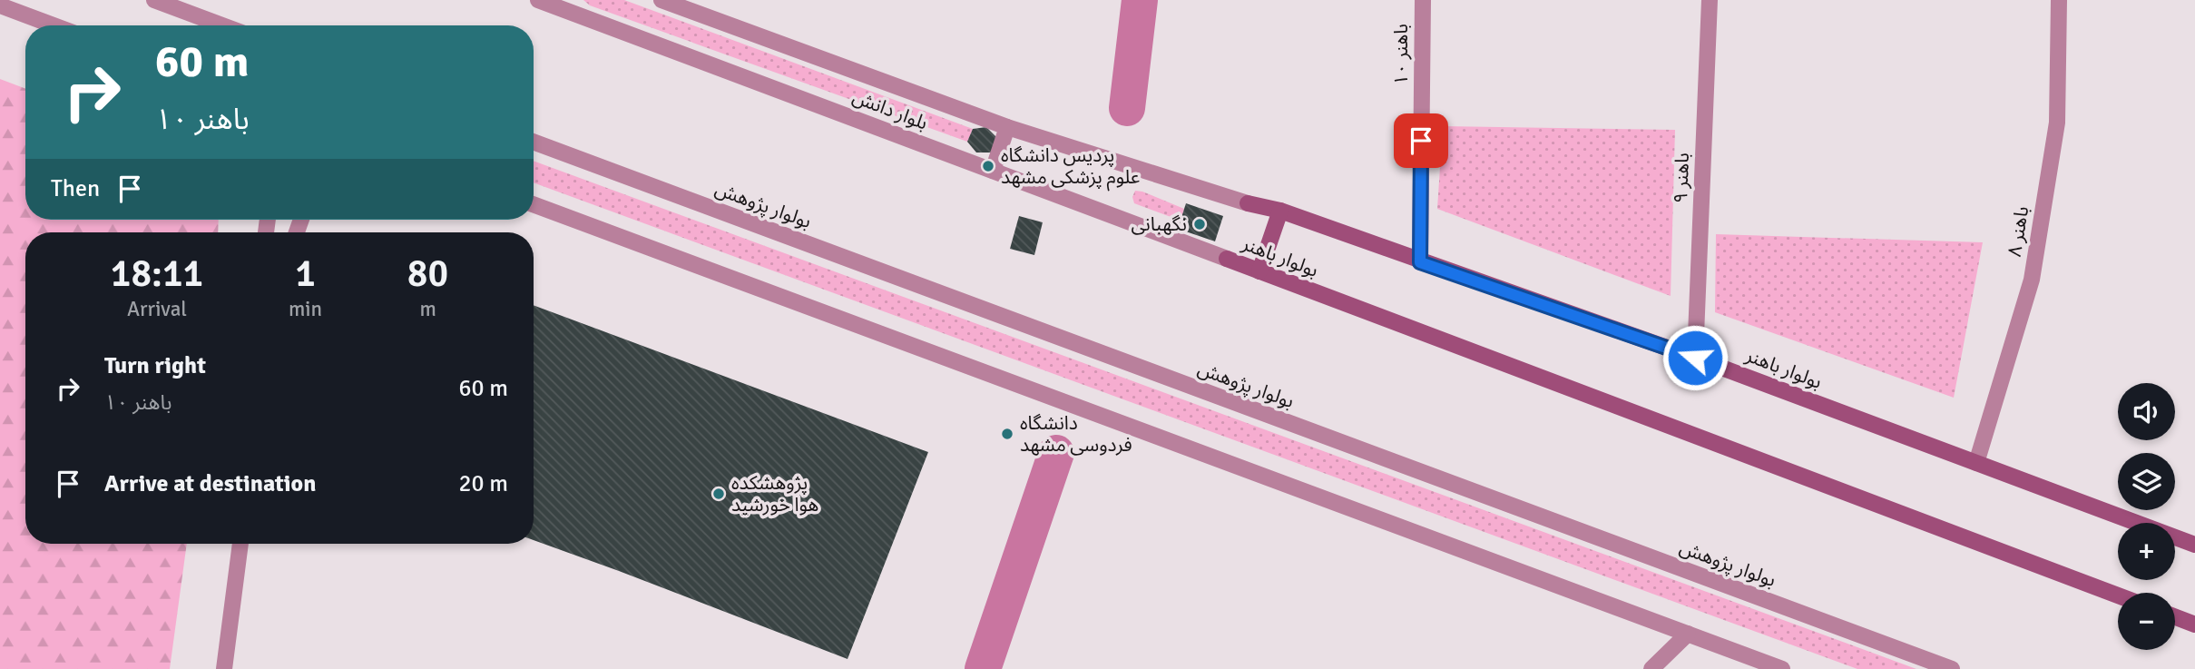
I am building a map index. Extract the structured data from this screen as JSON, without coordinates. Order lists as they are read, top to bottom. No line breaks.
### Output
{"streets":{"street":["باهنر ۱۰","بلوار دانش","باهنر ۹","بولوار پژوهش","باهنر ۸","بولوار باهنر"]},"crossings":[["باهنر ۱۰","بولوار باهنر"],["بلوار دانش","بولوار باهنر"],["باهنر ۹","بولوار باهنر"],["باهنر ۸","بولوار باهنر"]],"places":["پردیس دانشگاه علوم پزشکی مشهد","نگهبانی","دانشگاه فردوسی مشهد","پژوهشکده هوا خورشید"],"page":{"turn":["60 m","باهنر ۱۰"],"then":"Then","eta":["18:11","Arrival","1","min","80","m"],"list":[{"name":"Turn right","note":"باهنر ۱۰","value":"60 m"},{"name":"Arrive at destination","value":"20 m"}],"map_buttons":["+","−"]}}
